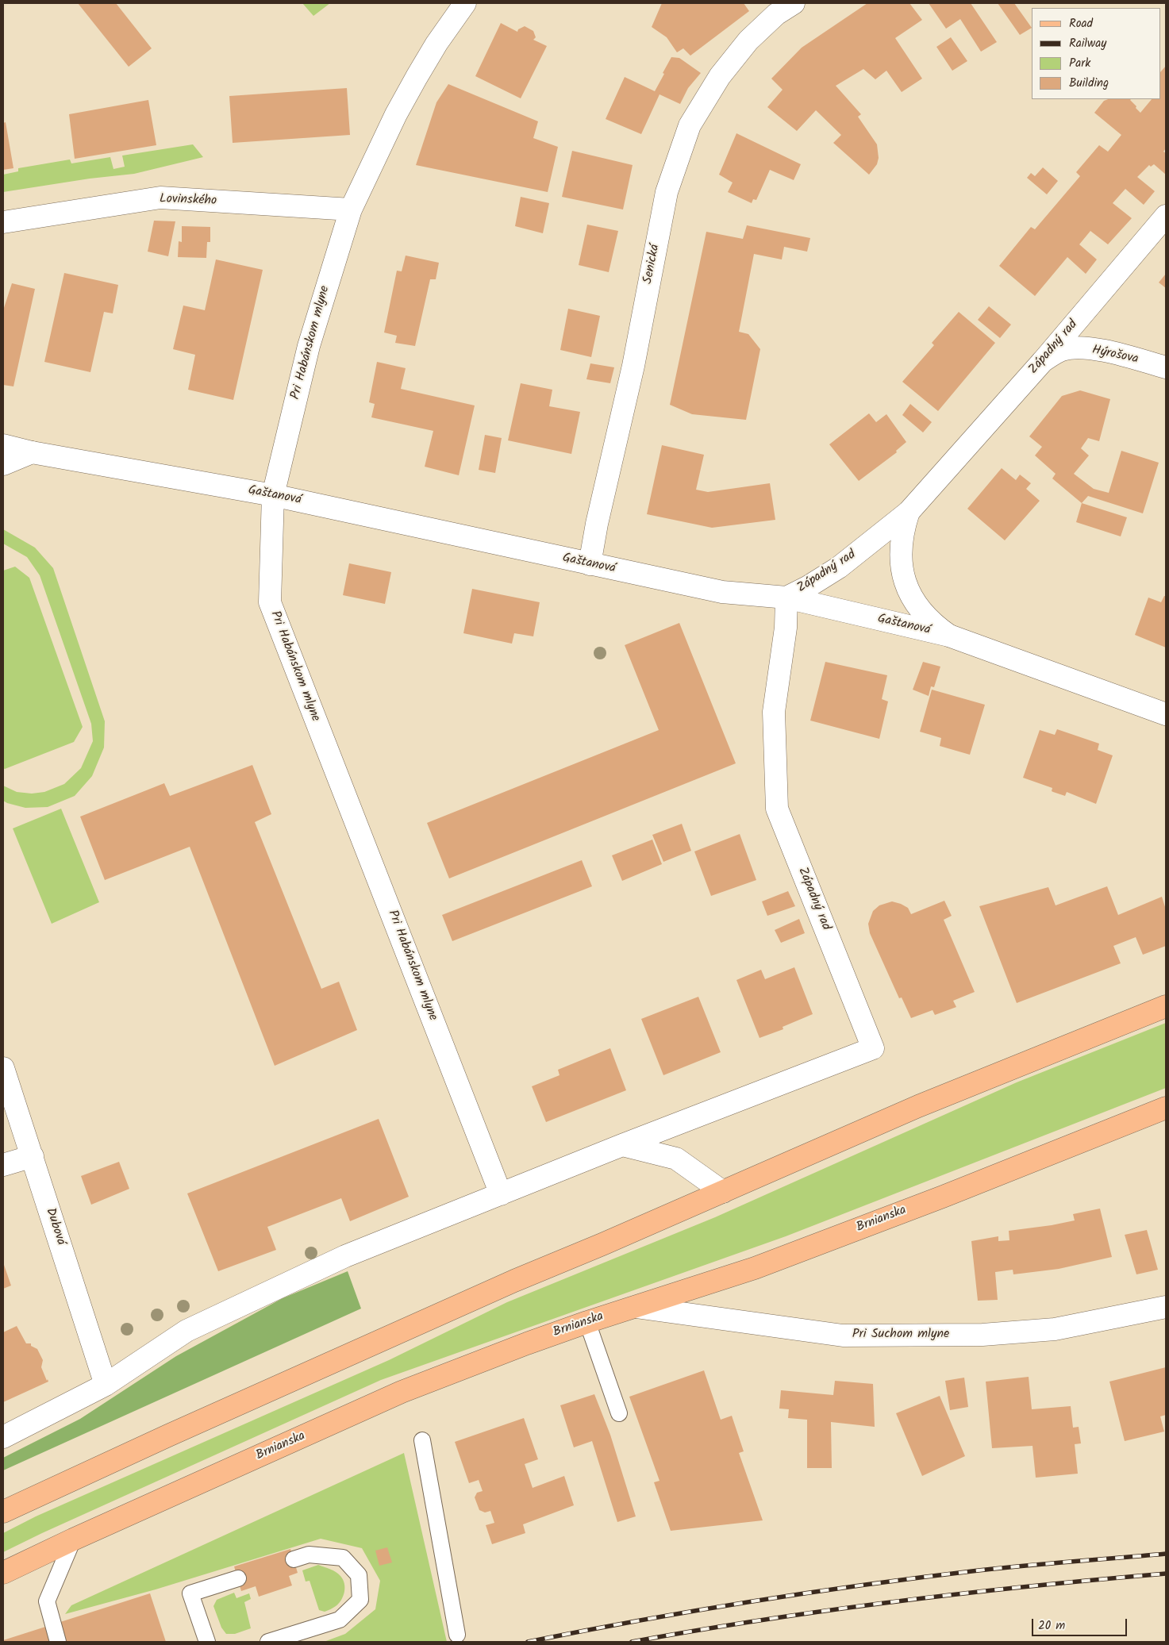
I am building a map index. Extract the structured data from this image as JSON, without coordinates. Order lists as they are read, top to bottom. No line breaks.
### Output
{"streets":{"main road":["Brnianska"],"street":["Lovinského","Senická","Pri Habánskom mlyne","Západný rad","Hýrošova","Gaštanová","Dubová","Pri Suchom mlyne"]},"crossings":[["Lovinského","Pri Habánskom mlyne"],["Senická","Gaštanová"],["Pri Habánskom mlyne","Gaštanová"],["Západný rad","Hýrošova"],["Západný rad","Gaštanová"],["Brnianska","Pri Suchom mlyne"]],"legend":["Road","Railway","Park","Building"],"scale_bar":"20 m"}
